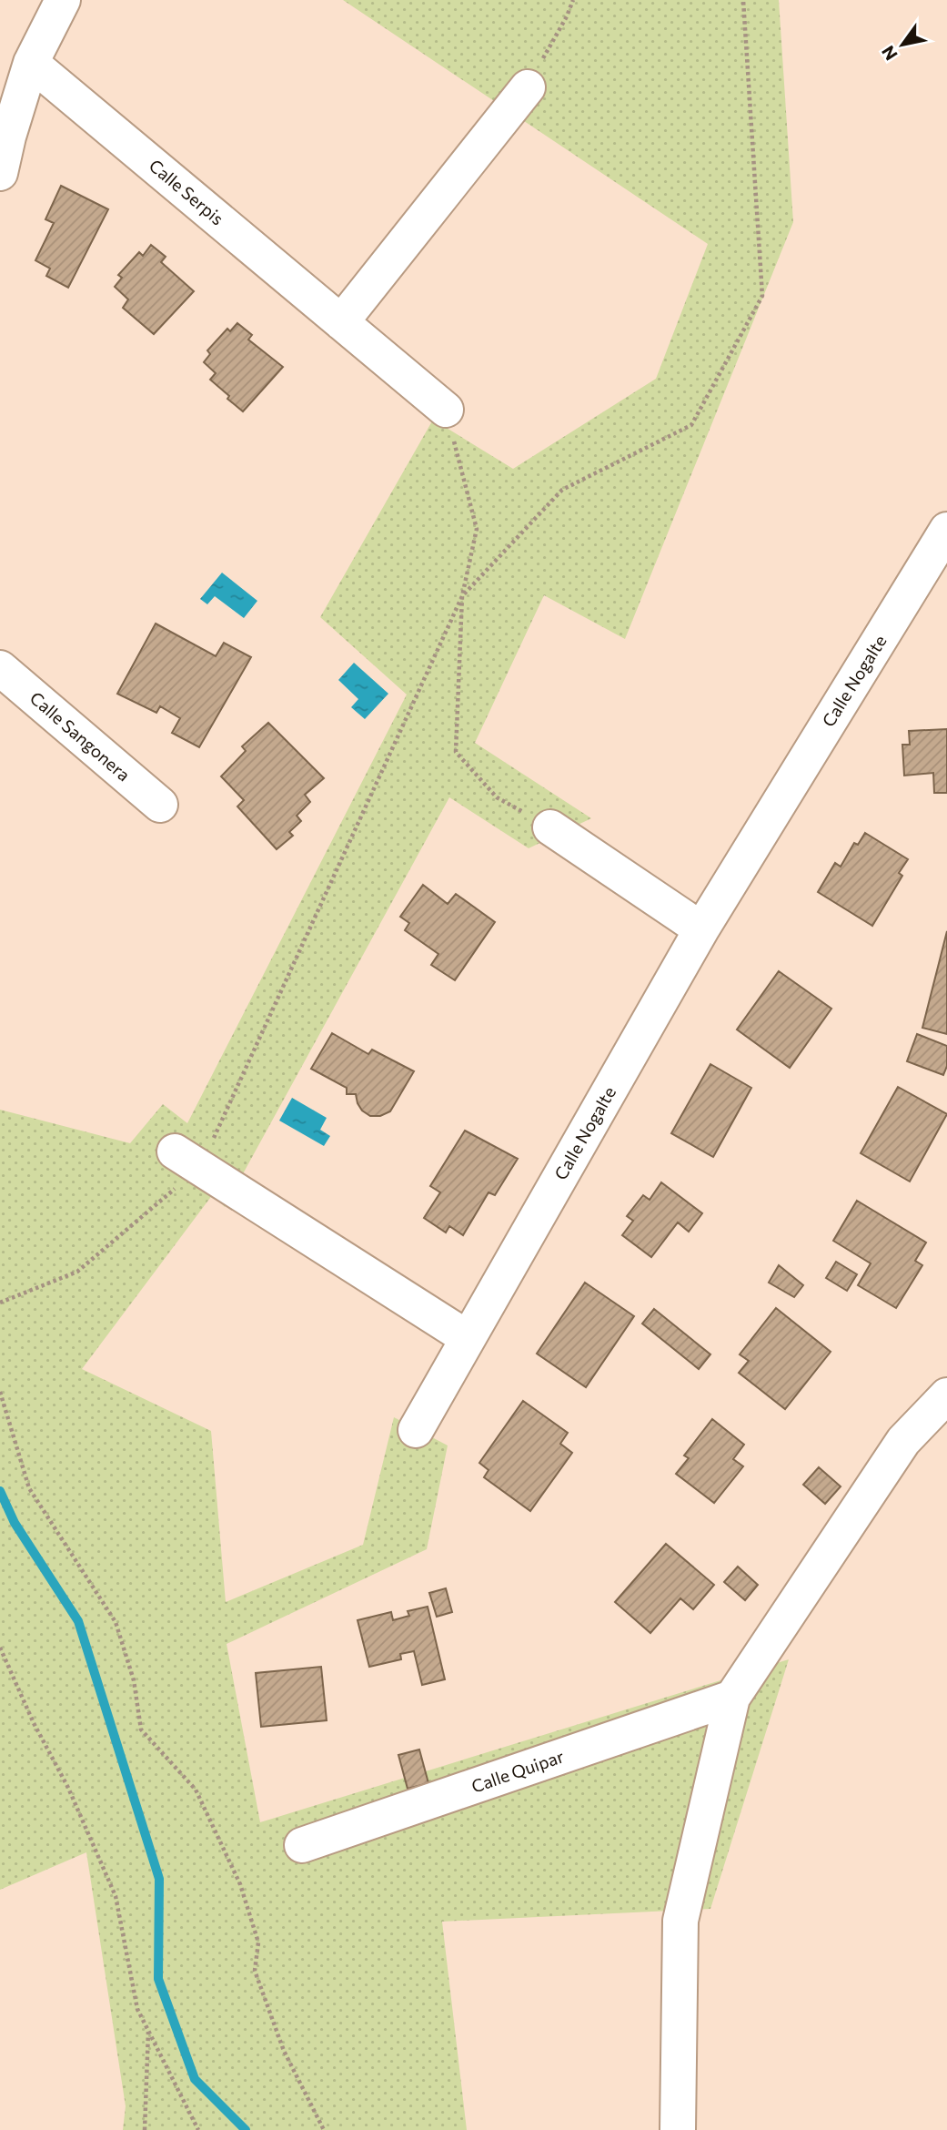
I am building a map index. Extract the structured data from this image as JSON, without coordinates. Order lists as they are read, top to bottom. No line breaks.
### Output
{"streets":{"street":["Calle Serpis","Calle Nogalte","Calle Sangonera","Calle Quipar"]},"north":"bottom left"}
